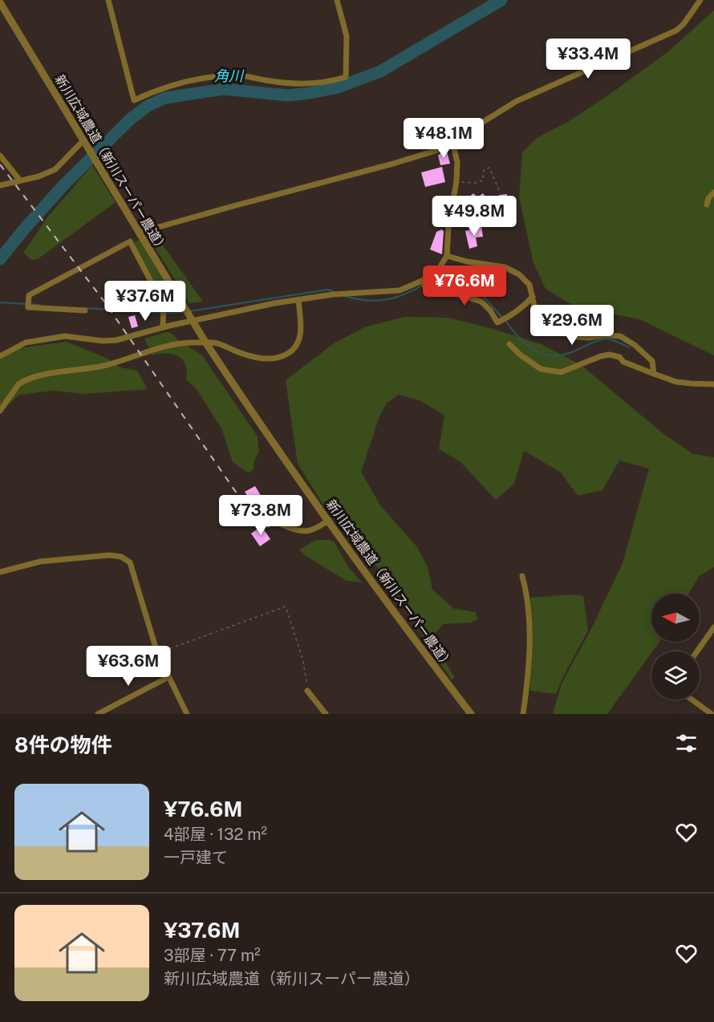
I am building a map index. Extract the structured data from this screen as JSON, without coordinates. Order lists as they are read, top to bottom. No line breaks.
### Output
{"streets":{"street":["新川広域農道（新川スーパー農道）"]},"water":["角川"],"north":"left","page":{"price":["¥33.4M","¥48.1M","¥49.8M","¥76.6M","¥37.6M","¥29.6M","¥73.8M","¥63.6M"],"heading":"8件の物件","list":[{"name":"¥76.6M","note":"4部屋 · 132 m² · 一戸建て"},{"name":"¥37.6M","note":"3部屋 · 77 m² · 新川広域農道（新川スーパー農道）"}]}}
